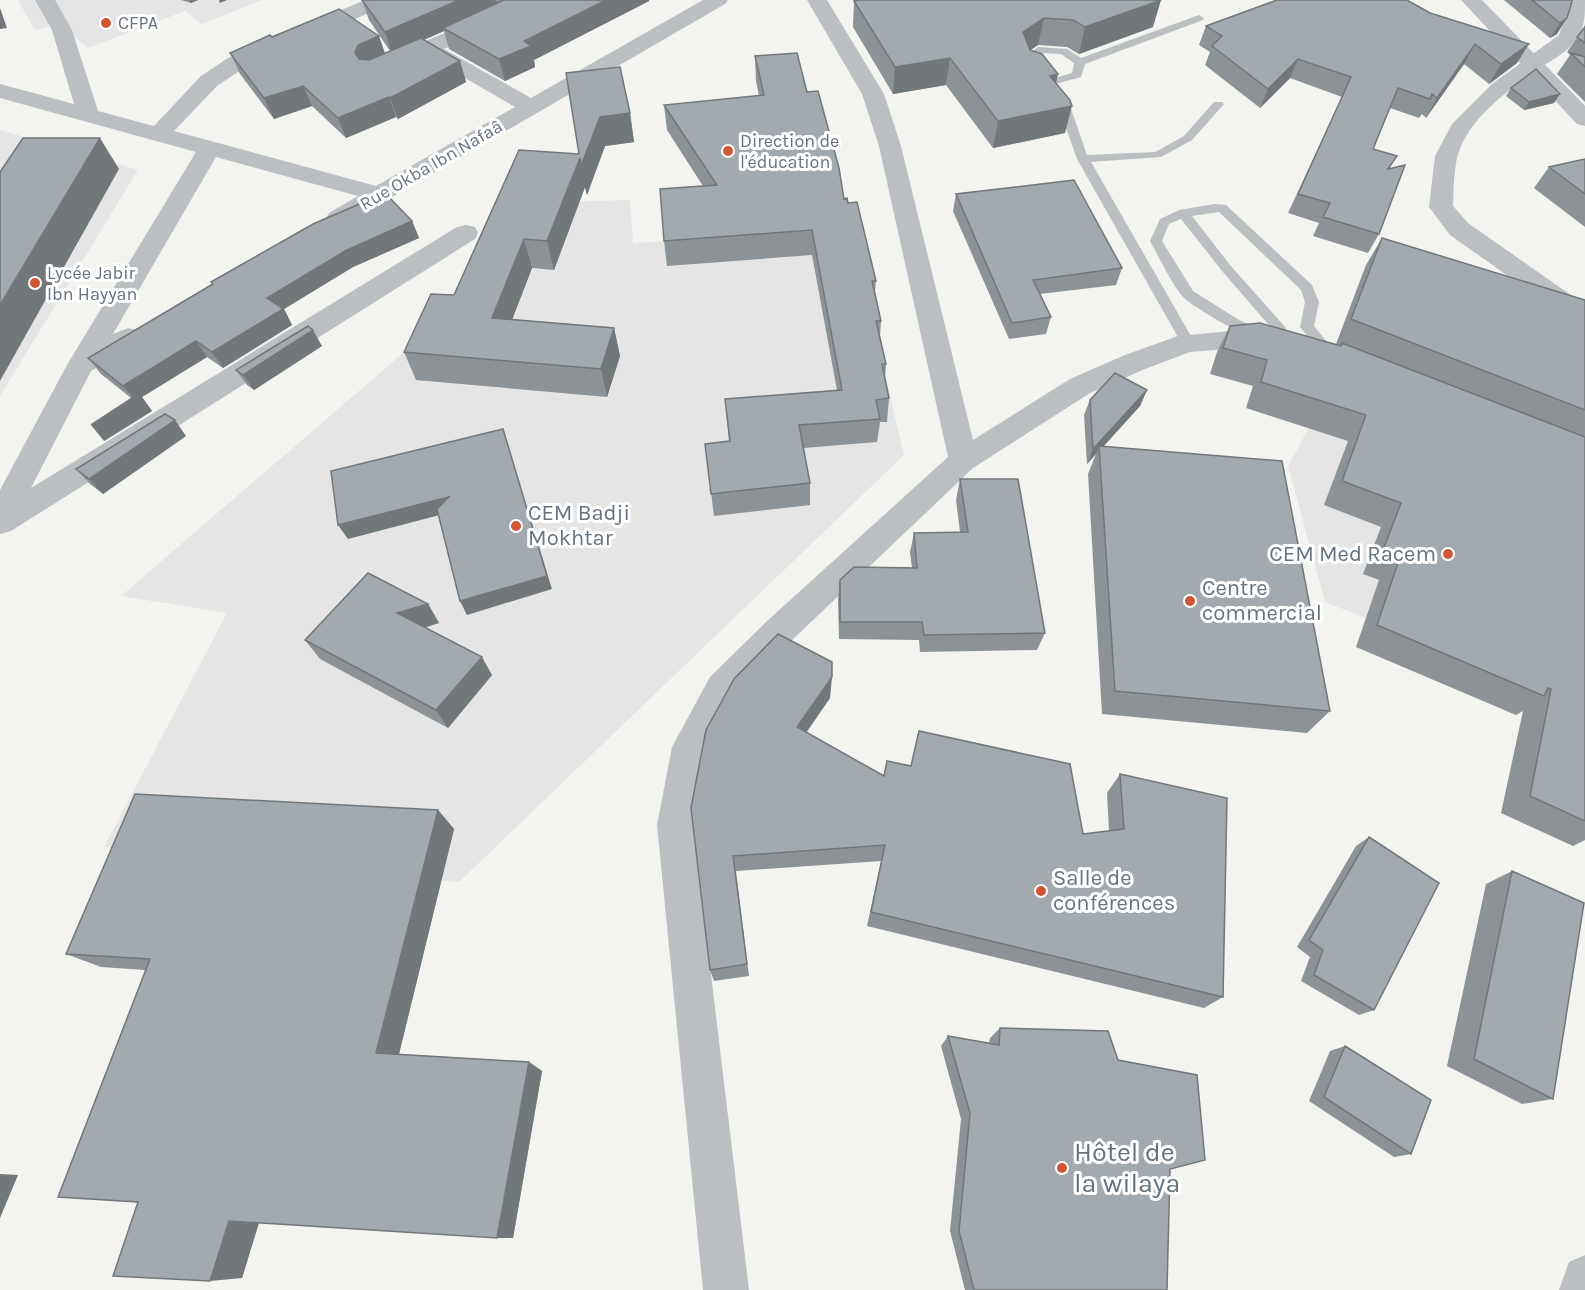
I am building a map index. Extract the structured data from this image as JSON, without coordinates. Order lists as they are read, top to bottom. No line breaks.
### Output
{"streets":{"street":["Rue Okba Ibn Nafaâ"]},"places":["CFPA","Direction de l'éducation","Lycée Jabir Ibn Hayyan","CEM Badji Mokhtar","CEM Med Racem","Centre commercial","Salle de conférences","Hôtel de la wilaya"]}
